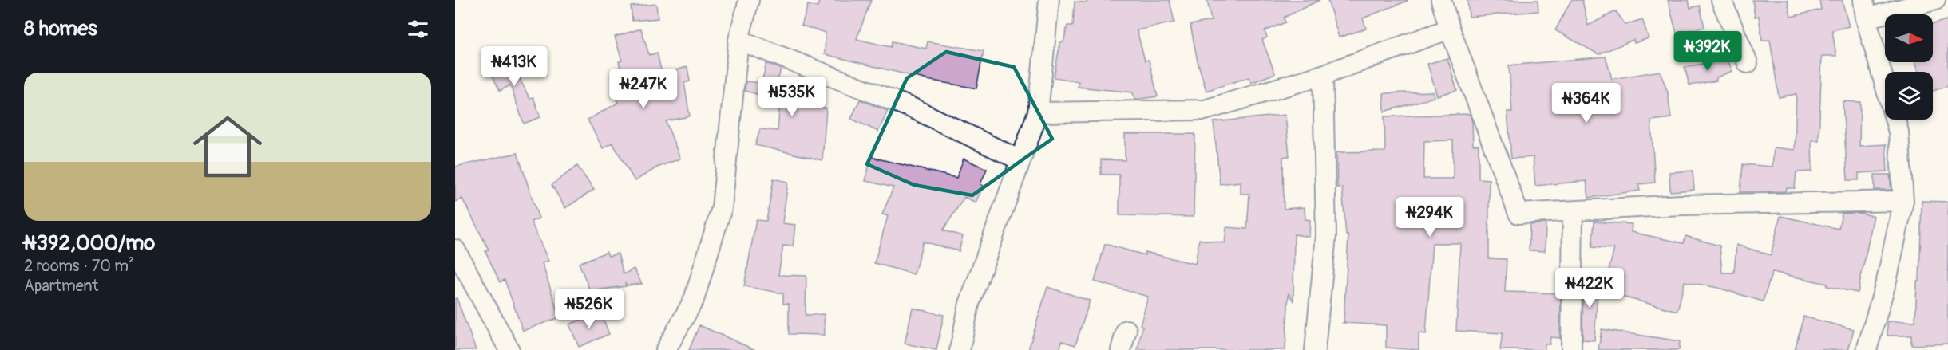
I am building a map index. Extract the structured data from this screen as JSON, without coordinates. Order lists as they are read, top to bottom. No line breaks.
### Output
{"north":"right","page":{"heading":"8 homes","price":["₦392K","₦413K","₦247K","₦535K","₦364K","₦294K","₦422K","₦526K"],"list":[{"name":"₦392,000/mo","note":"2 rooms · 70 m² · Apartment"}]}}
